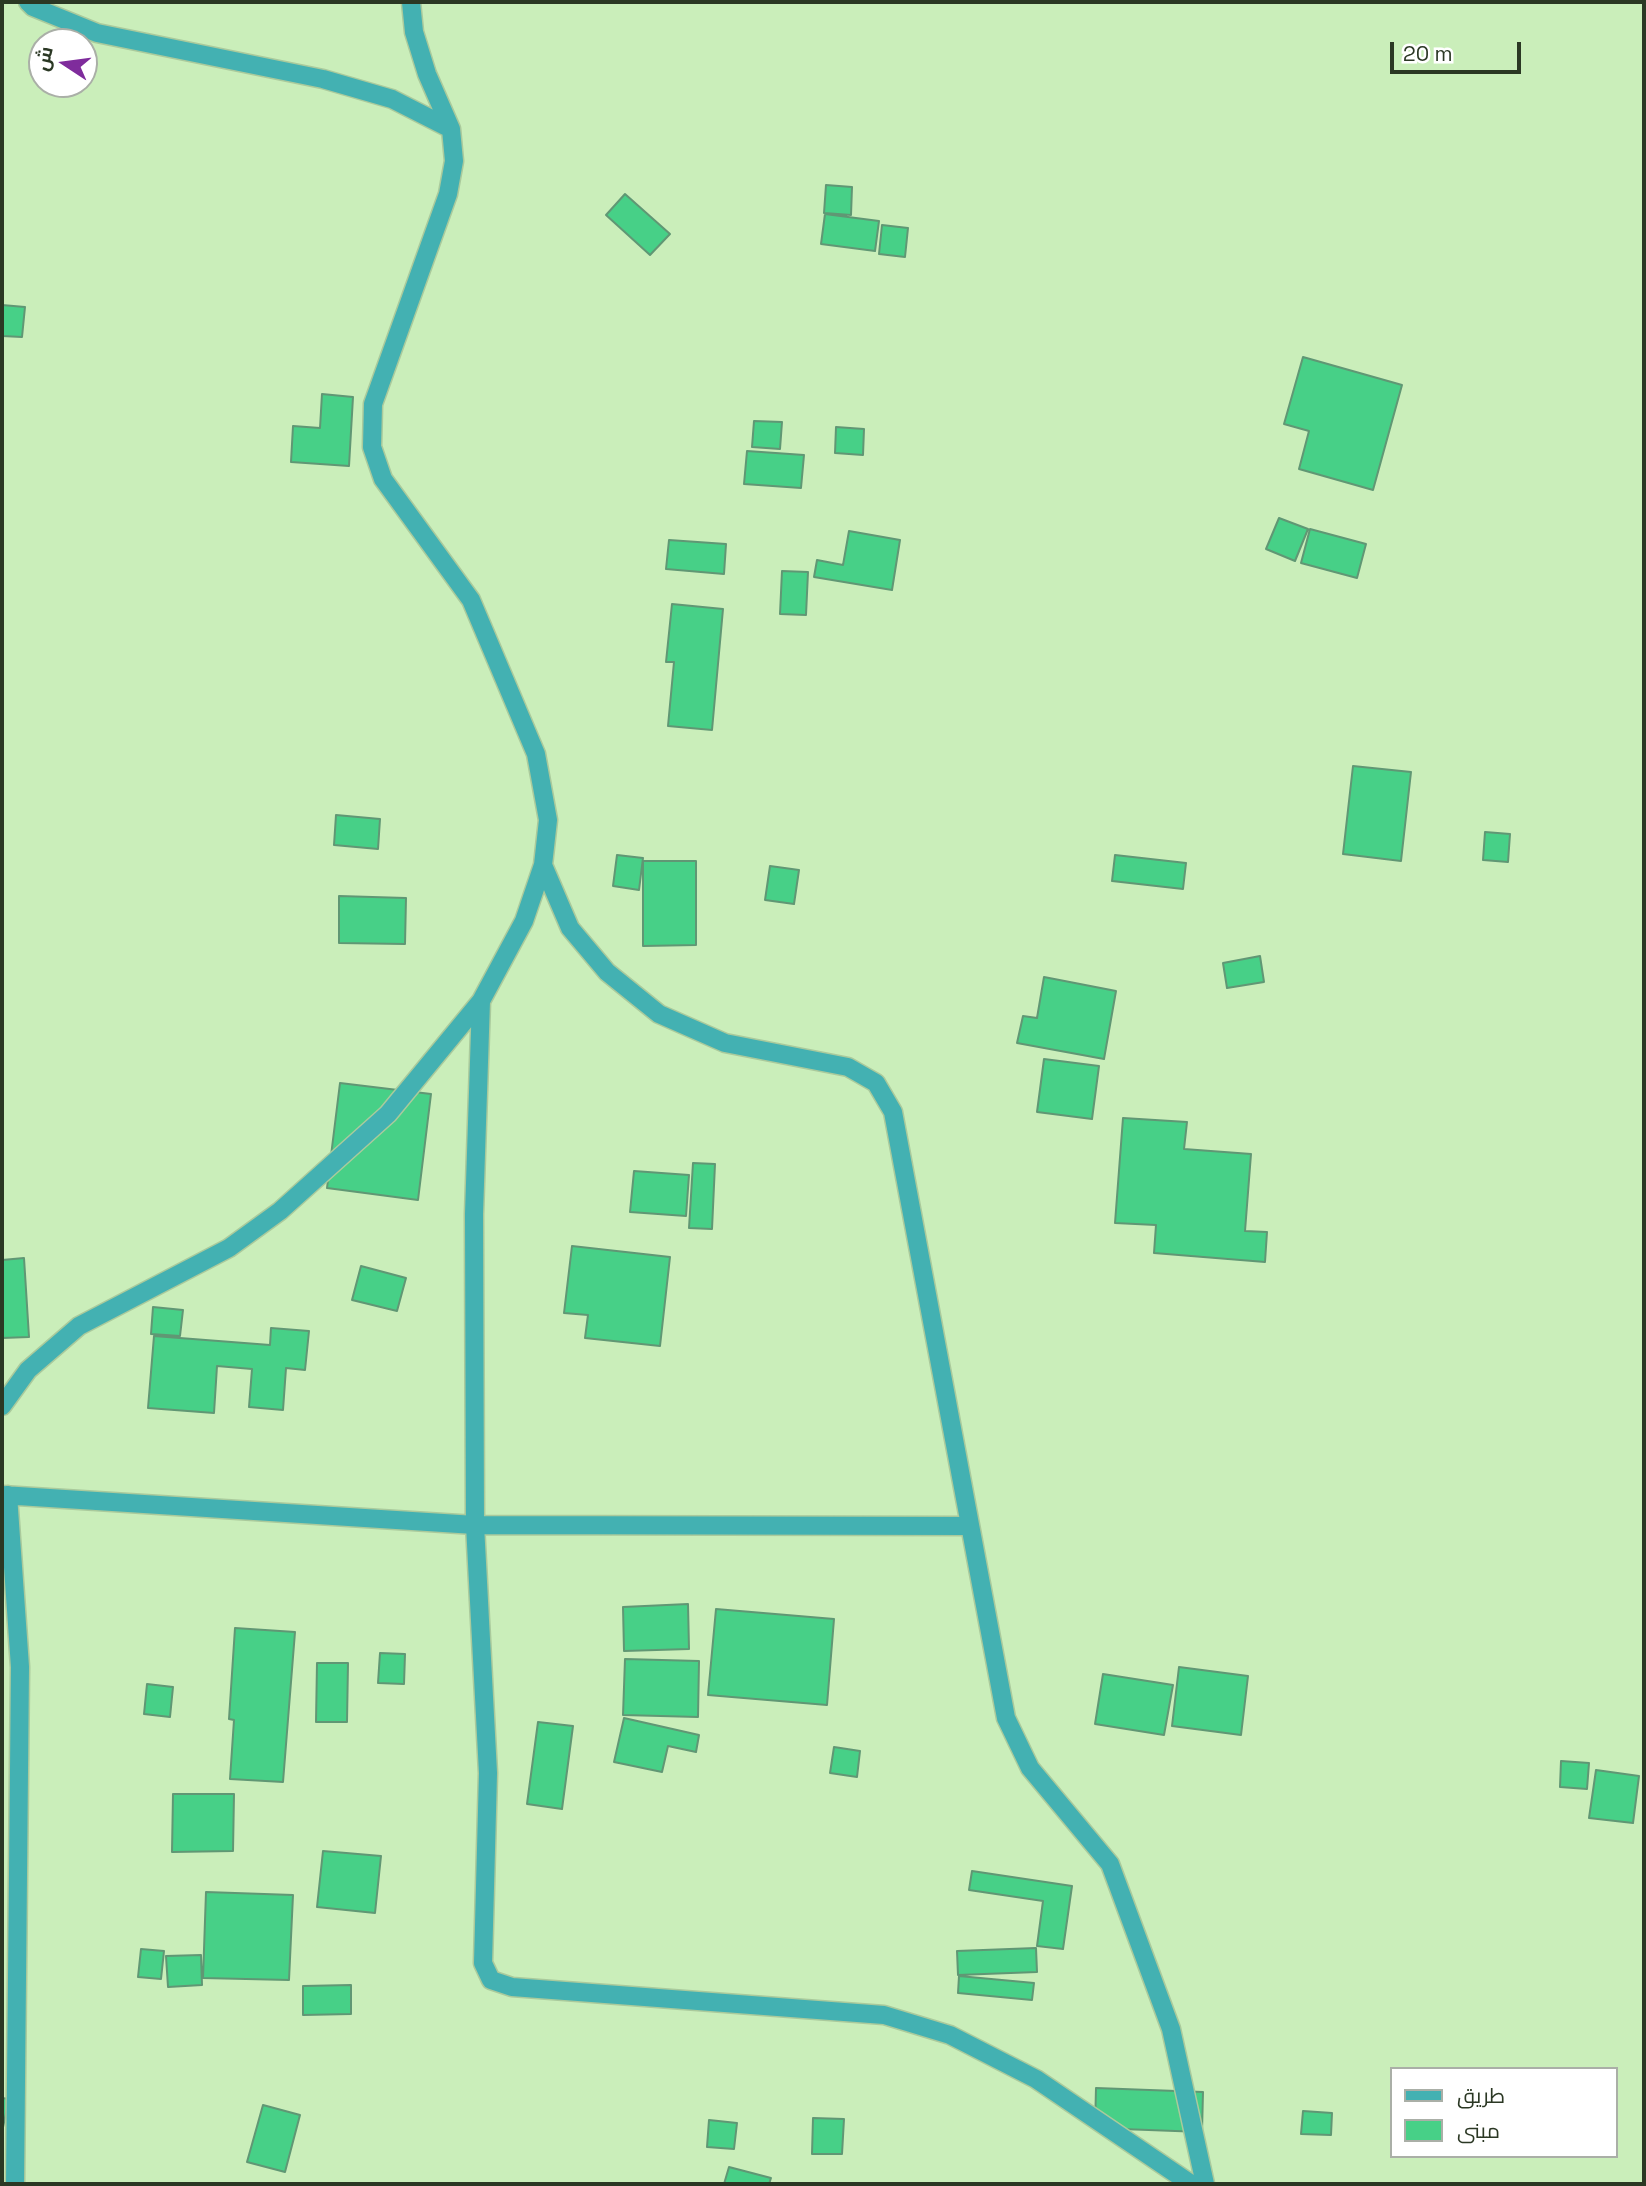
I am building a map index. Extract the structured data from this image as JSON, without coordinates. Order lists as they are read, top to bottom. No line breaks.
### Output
{"legend":["طريق","مبنى"],"scale_bar":"20 m","north":"left"}
